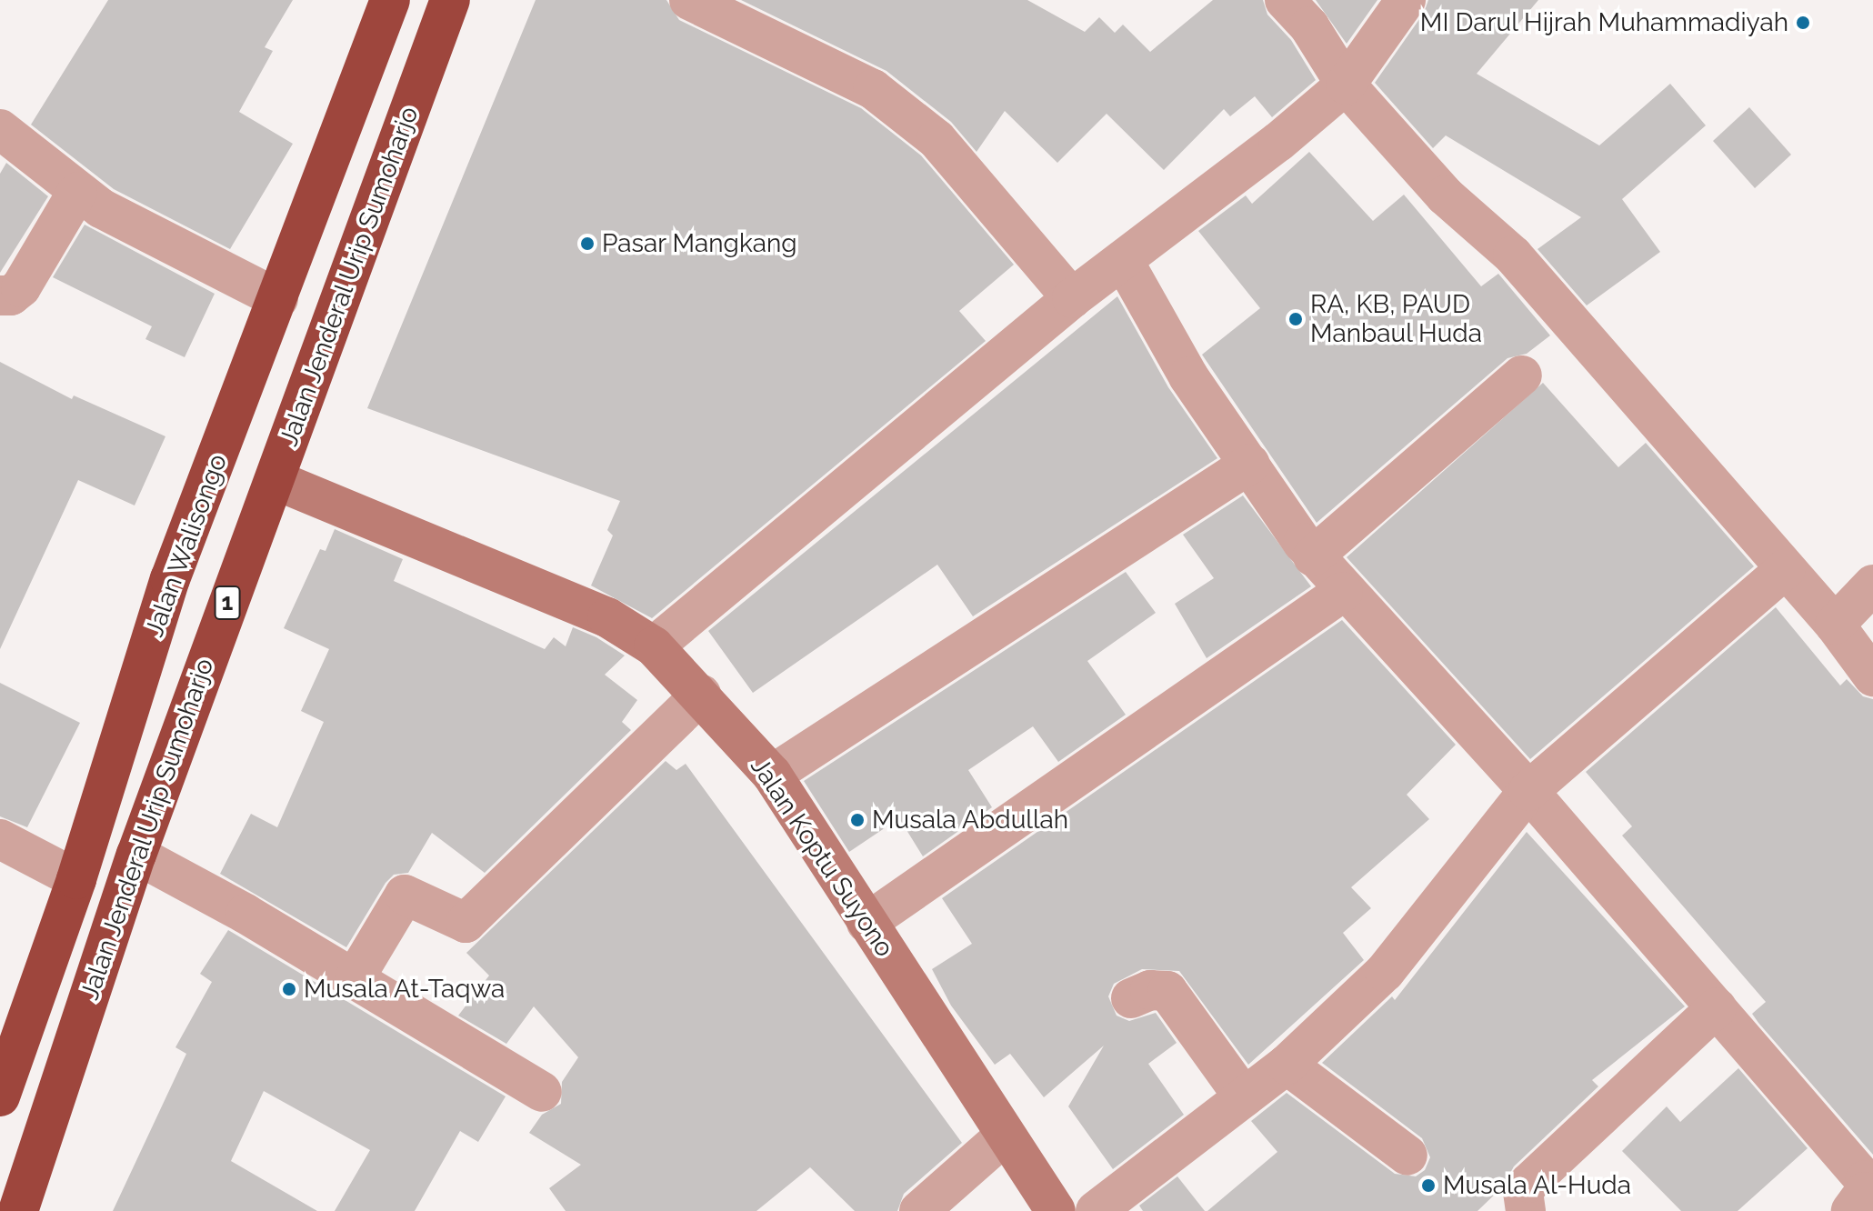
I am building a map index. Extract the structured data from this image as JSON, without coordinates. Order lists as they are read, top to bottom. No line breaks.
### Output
{"streets":{"highway":["Jalan Jenderal Urip Sumoharjo","Jalan Walisongo","1"],"main road":["Jalan Koptu Suyono"]},"crossings":[["Jalan Jenderal Urip Sumoharjo","Jalan Koptu Suyono"]],"places":["MI Darul Hijrah Muhammadiyah","Pasar Mangkang","RA, KB, PAUD Manbaul Huda","Musala Abdullah","Musala At-Taqwa","Musala Al-Huda"]}
